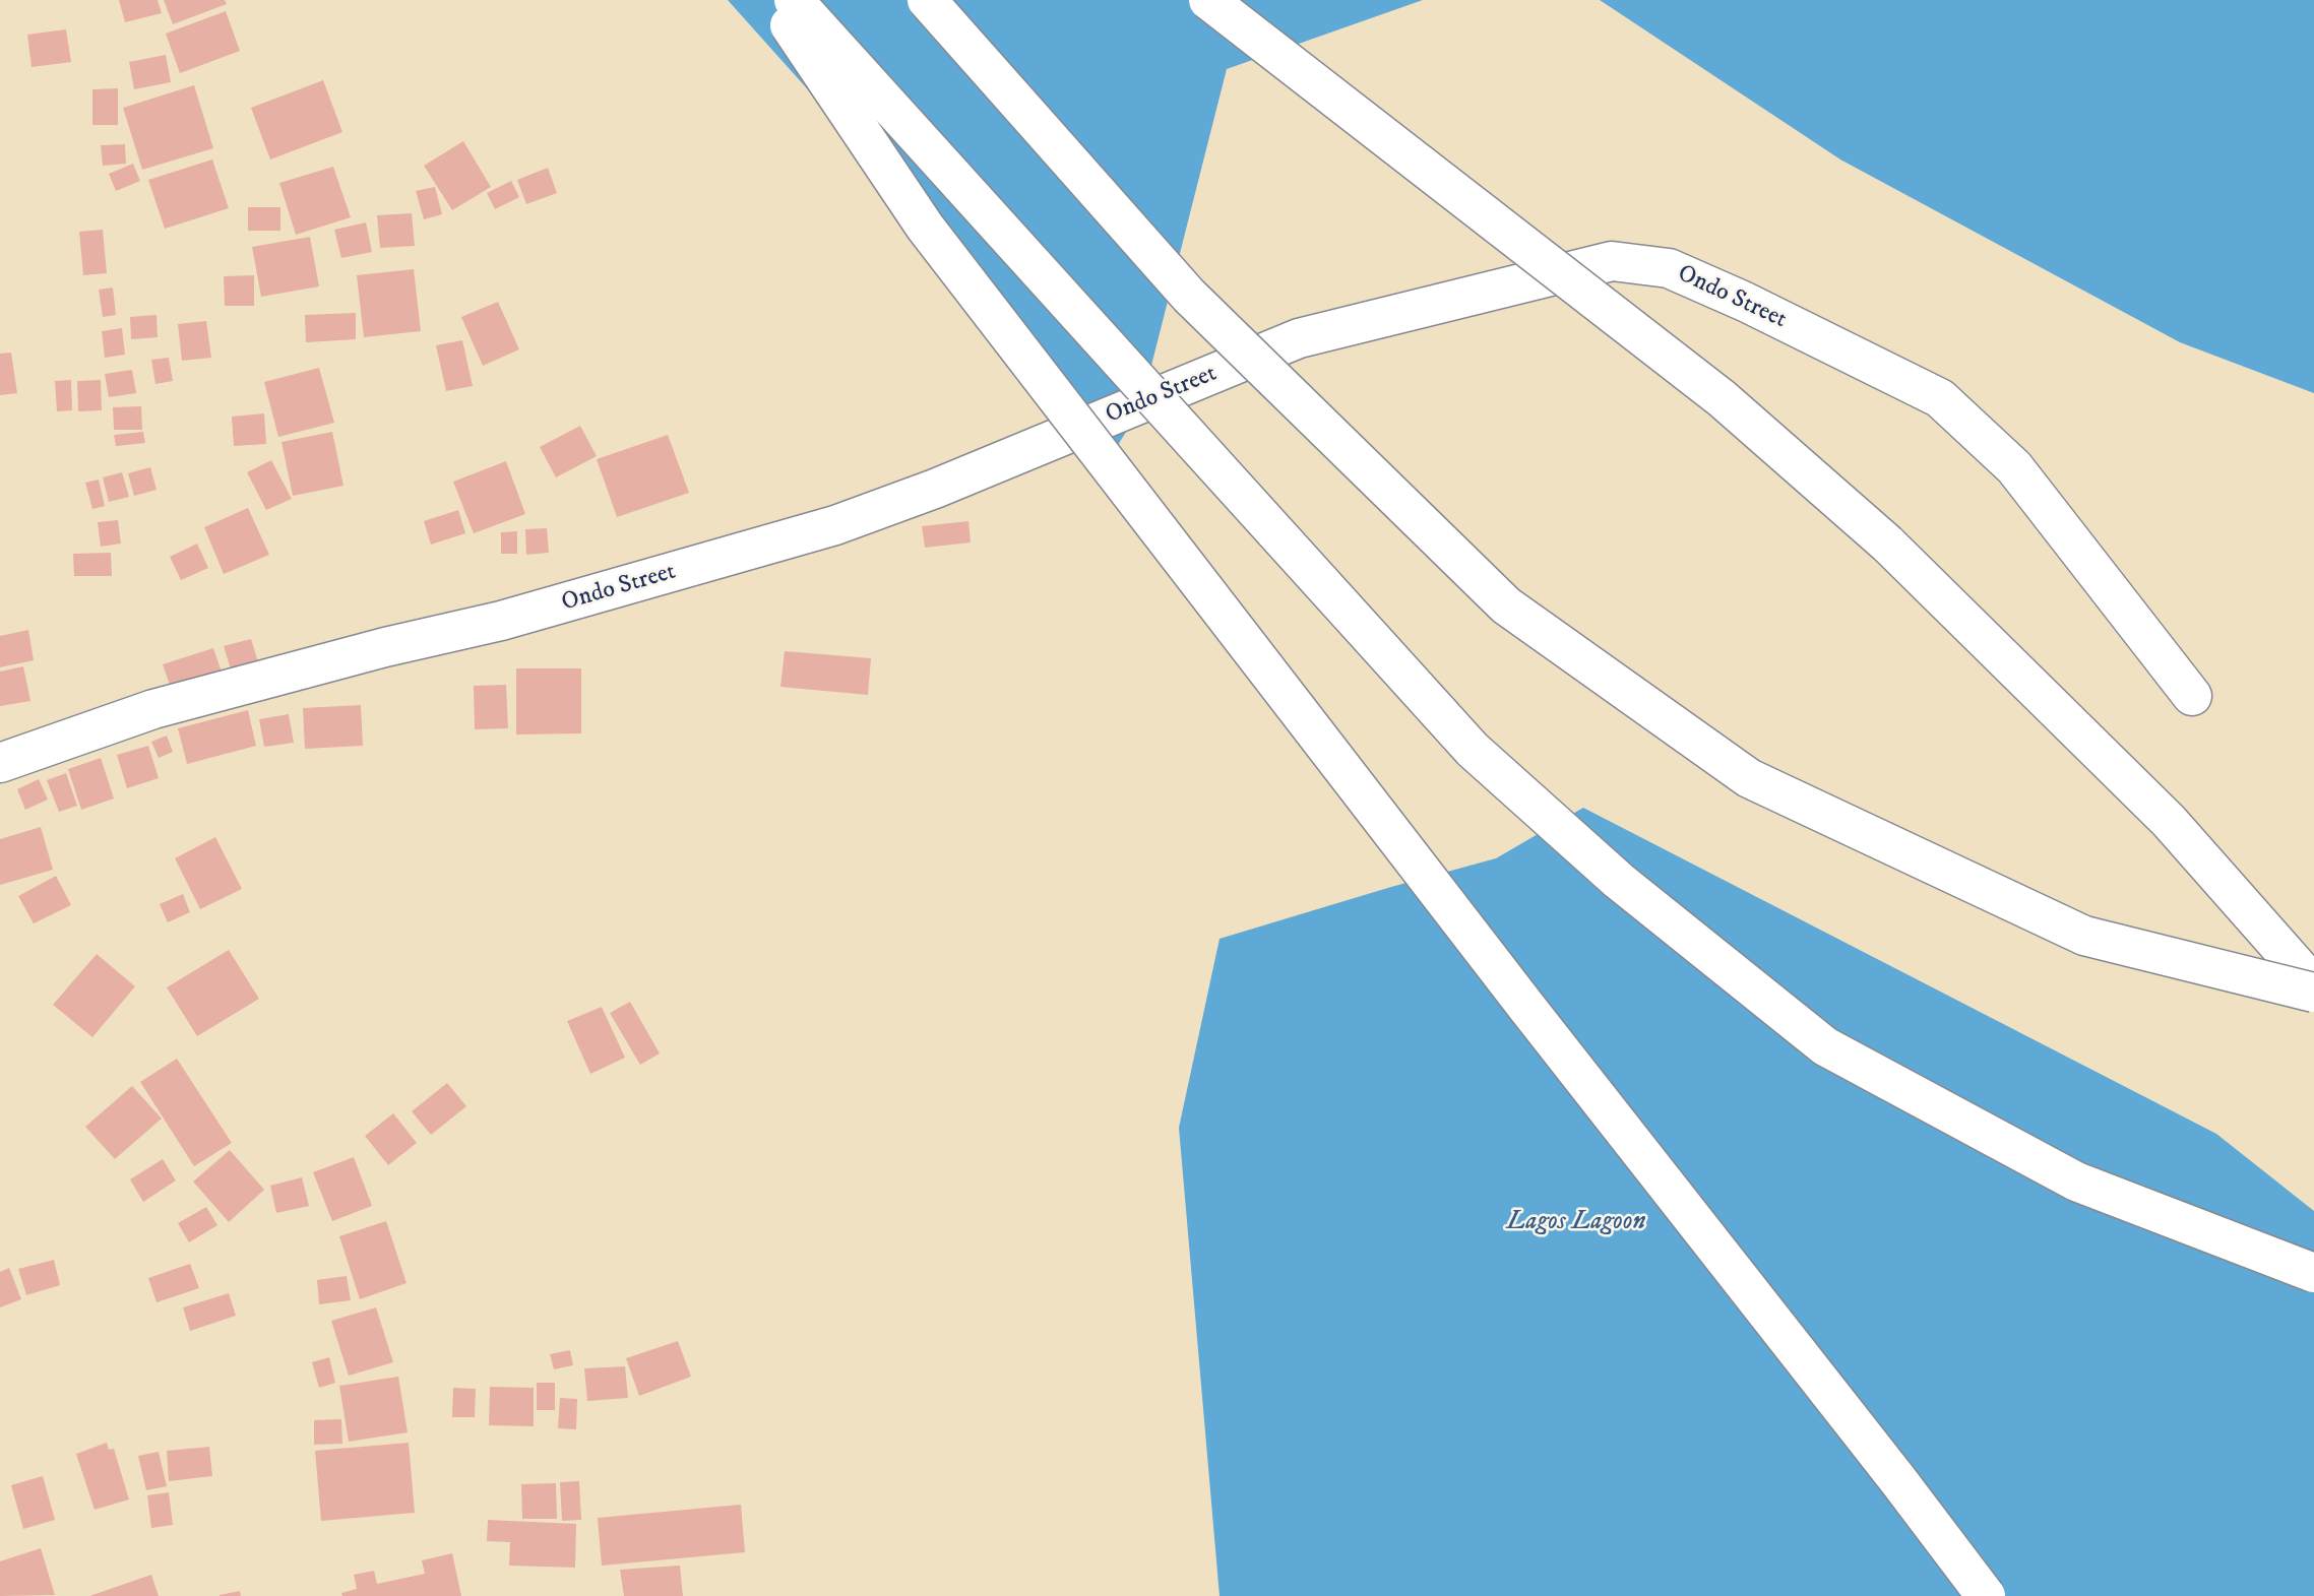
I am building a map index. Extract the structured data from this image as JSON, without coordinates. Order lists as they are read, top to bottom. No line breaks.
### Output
{"streets":{"main road":["Ondo Street"]},"water":["Lagos Lagoon"]}
